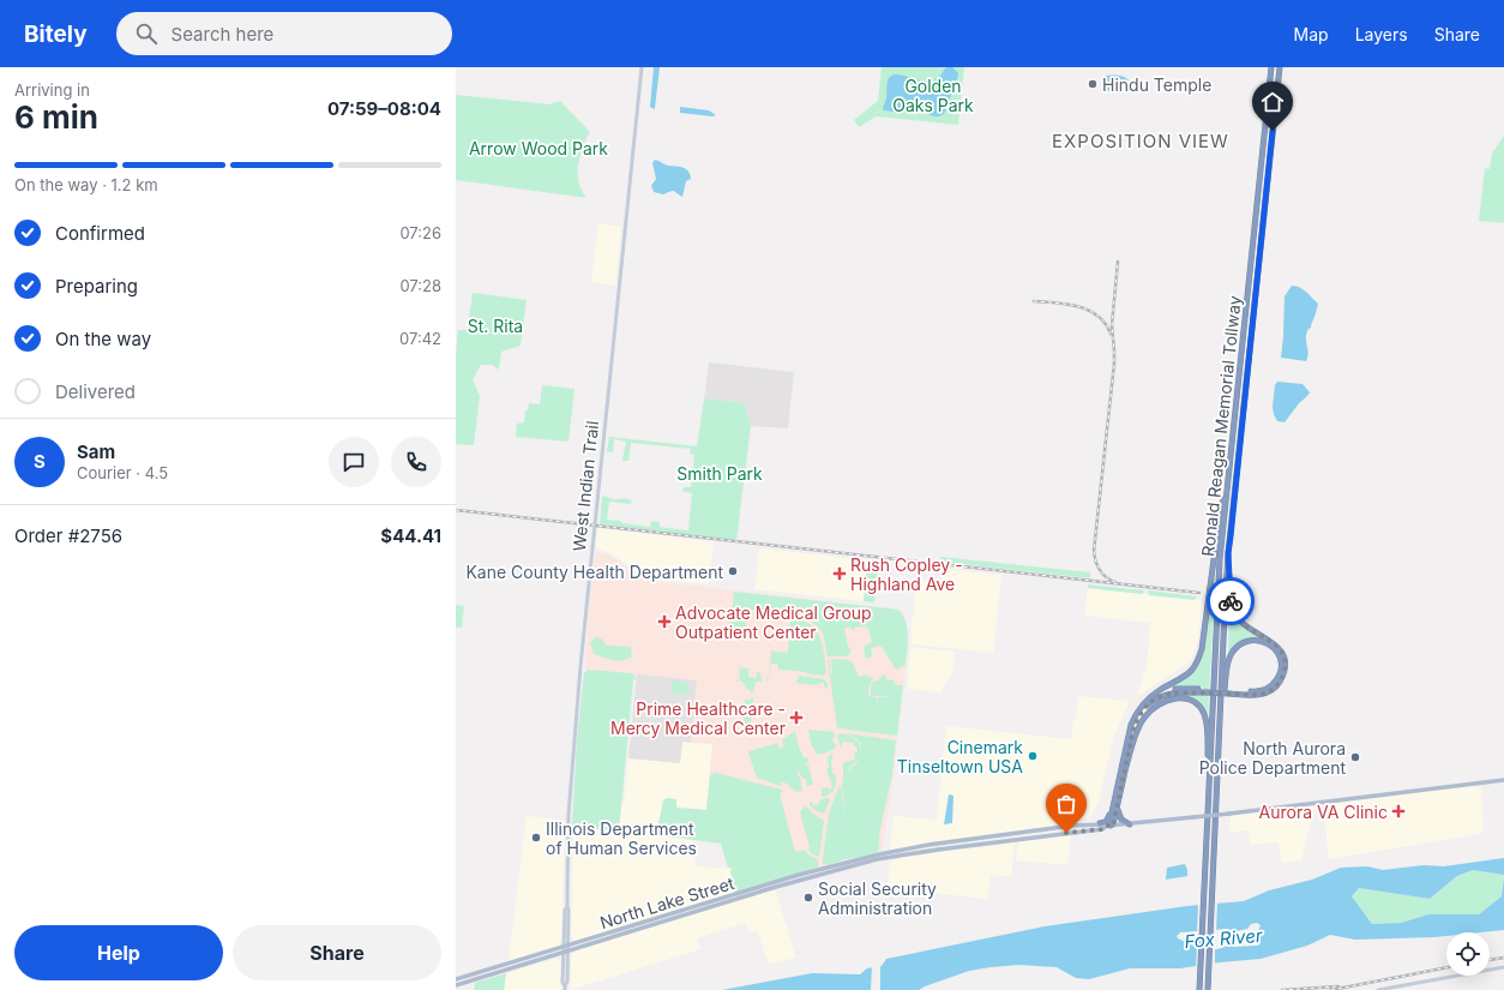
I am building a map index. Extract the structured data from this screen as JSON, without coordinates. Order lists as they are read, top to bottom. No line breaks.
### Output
{"streets":{"highway":["Ronald Reagan Memorial Tollway"],"main road":["West Indian Trail","North Lake Street"]},"crossings":[["West Indian Trail","North Lake Street"]],"districts":["EXPOSITION VIEW"],"water":["Fox River"],"parks":["Golden Oaks Park","Arrow Wood Park","St. Rita","Smith Park"],"places":{"other":["Hindu Temple","Kane County Health Department","Cinemark Tinseltown USA","North Aurora Police Department","Illinois Department of Human Services","Social Security Administration"],"health":["Rush Copley - Highland Ave","Advocate Medical Group Outpatient Center","Prime Healthcare - Mercy Medical Center","Aurora VA Clinic"]},"page":{"header":"Bitely","search":"Search here","nav":["Map","Layers","Share"],"heading":["6 min","Arriving in","07:59–08:04"],"panel":["Sam","Courier · 4.5","Order #2756","$44.41"],"bar":"On the way · 1.2 km","list":[["Confirmed","07:26"],["Preparing","07:28"],["On the way","07:42"],"Delivered"],"round":"S","buttons":["Help","Share"]}}
